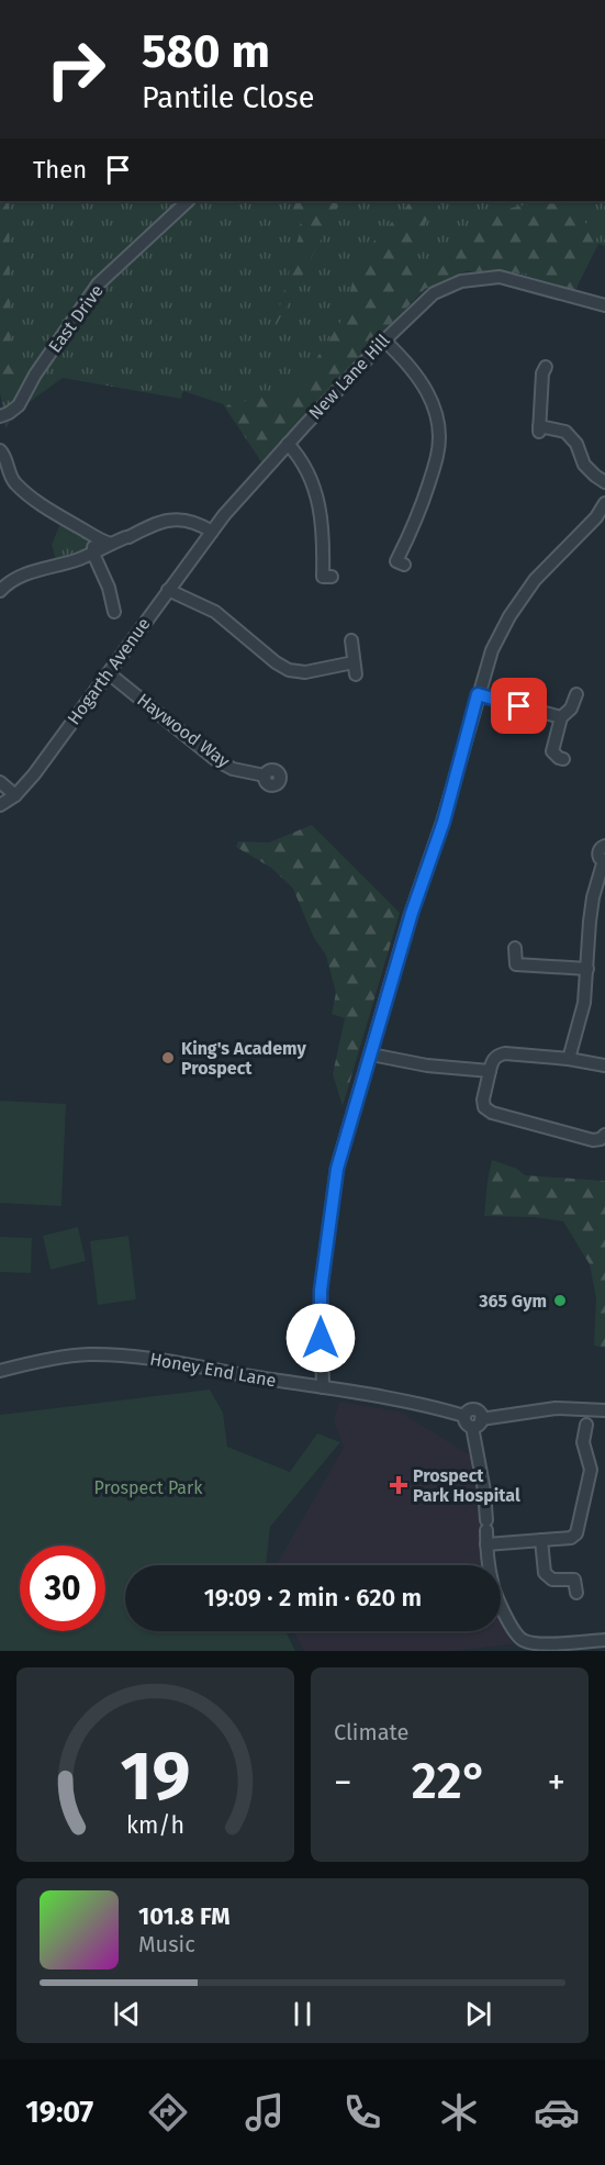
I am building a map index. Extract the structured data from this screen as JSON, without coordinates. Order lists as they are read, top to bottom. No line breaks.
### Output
{"streets":{"street":["East Drive","New Lane Hill","Hogarth Avenue","Haywood Way","Honey End Lane"]},"crossings":[["New Lane Hill","Hogarth Avenue"],["Hogarth Avenue","Haywood Way"]],"parks":["Prospect Park"],"places":{"other":["King's Academy Prospect","365 Gym"],"health":["Prospect Park Hospital"]},"page":{"turn":["580 m","Pantile Close"],"then":"Then","limit":"30","trip":"19:09 · 2 min · 620 m","tile":"Climate","heat":["−","22°","+"],"song":["101.8 FM","Music"],"tabs":"19:07","gauge":["19","km/h"]}}
